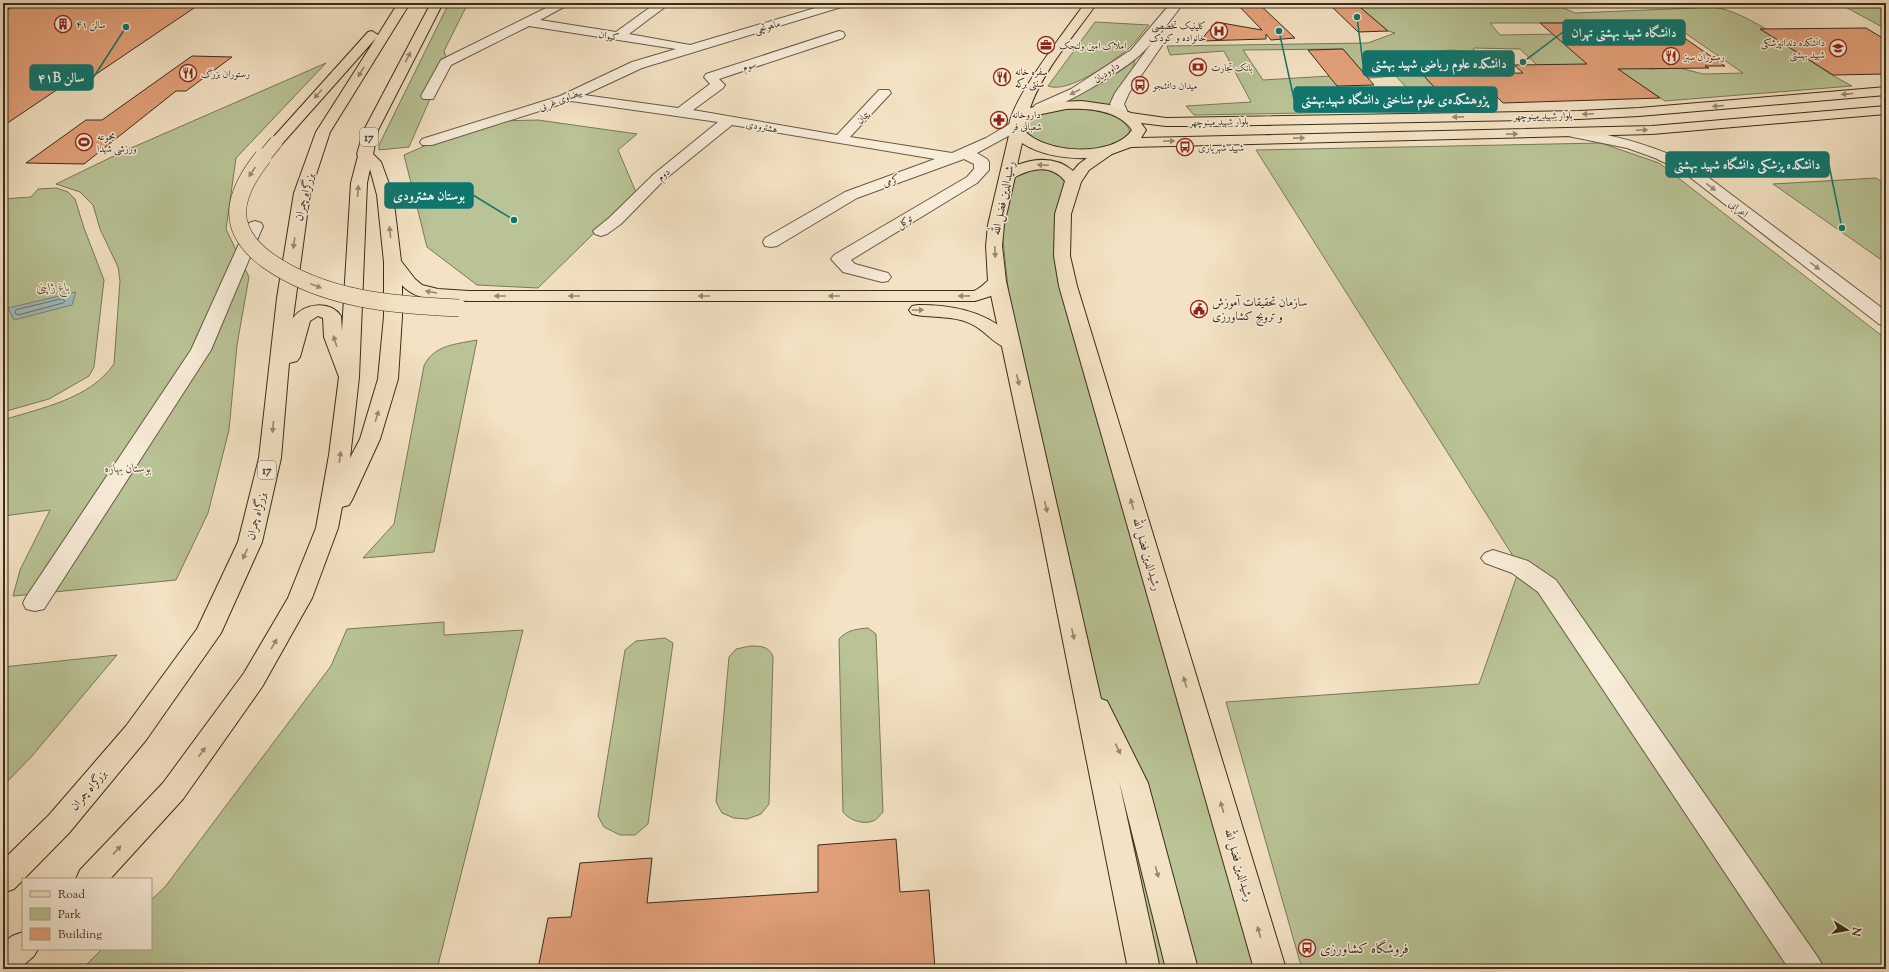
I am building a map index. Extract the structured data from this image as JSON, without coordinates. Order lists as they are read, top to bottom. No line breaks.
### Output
{"streets":{"main road":["بلوار شهید مینوچهر","17","بزرگراه چمران","رشیدالدین فضل الله"],"street":["ماهوتچی","کیوان","سوم","داوودیان","بیضاوی غربی","پیمان","هشترودی","دوم","کرمی","اعرابی","توکل"]},"crossings":[["ماهوتچی","کیوان"],["ماهوتچی","بیضاوی غربی"],["کیوان","بیضاوی غربی"],["سوم","هشترودی"],["داوودیان","بلوار شهید مینوچهر"],["بیضاوی غربی","هشترودی"],["بلوار شهید مینوچهر","رشیدالدین فضل الله"],["بلوار شهید مینوچهر","اعرابی"],["پیمان","هشترودی"],["هشترودی","دوم"],["هشترودی","کرمی"],["هشترودی","توکل"],["کرمی","رشیدالدین فضل الله"],["کرمی","توکل"]],"one_way":["داوودیان","اعرابی"],"parks":["باغ ژاپنی","بوستان بهاره"],"places":{"other":["دانشکده علوم ریاضی شهید بهشتی","۴۱B سالن","پژوهشکده‌ی علوم شناختی دانشگاه شهیدبهشتی","دانشگاه شهید بهشتی تهران","بوستان هشترودی","دانشکده پزشکی دانشگاه شهید بهشتی"],"building":["سالن ۴۱"],"hospital":["کلینیک تخصصی خانواده و کودک"],"office":["املاک امین ولنجک"],"school or university":["دانشکده دندانپزشکی شهید بهشتی"],"restaurant":["رستوران سبز","رستوران بزرگ","سفره خانه سنتی برکه"],"bank":["بانک تجارت"],"bus stop":["میدان دانشجو","شهید شهریاری","فروشگاه کشاورزی"],"pharmacy":["داروخانه شعبانی فر"],"sports":["مجموعه ورزشی شهدا"],"public building":["سازمان تحقیقات آموزش و ترویج کشاورزی"]},"legend":["Road","Park","Building"],"north":"right"}
